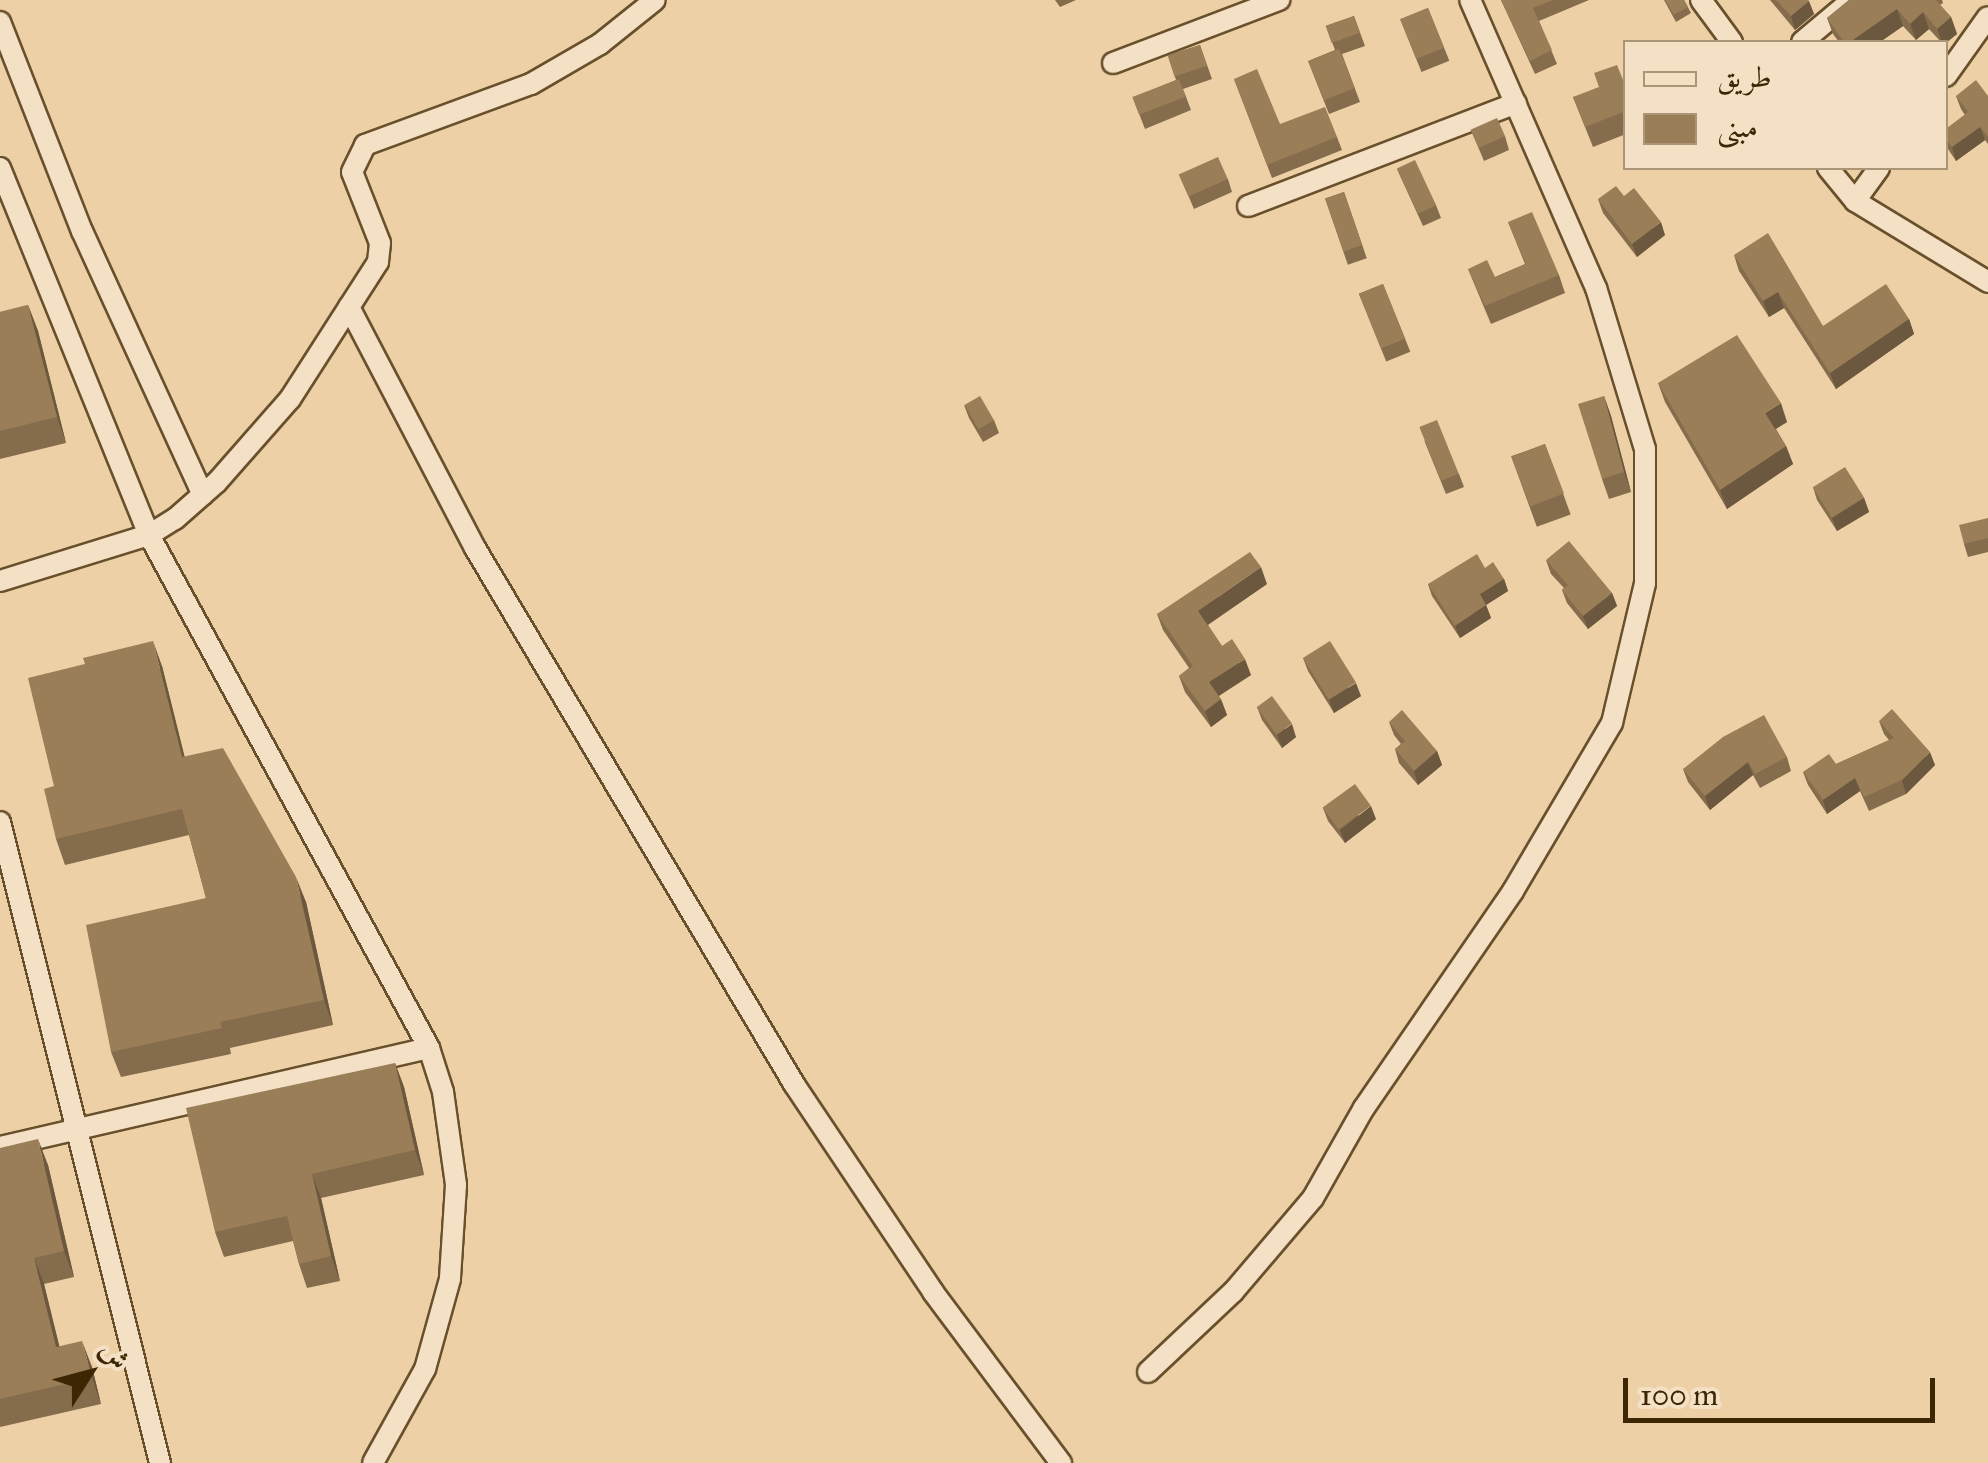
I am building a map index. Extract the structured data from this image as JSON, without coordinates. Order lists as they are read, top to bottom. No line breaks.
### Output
{"legend":["طريق","مبنى"],"scale_bar":"100 m","north":"top right"}
